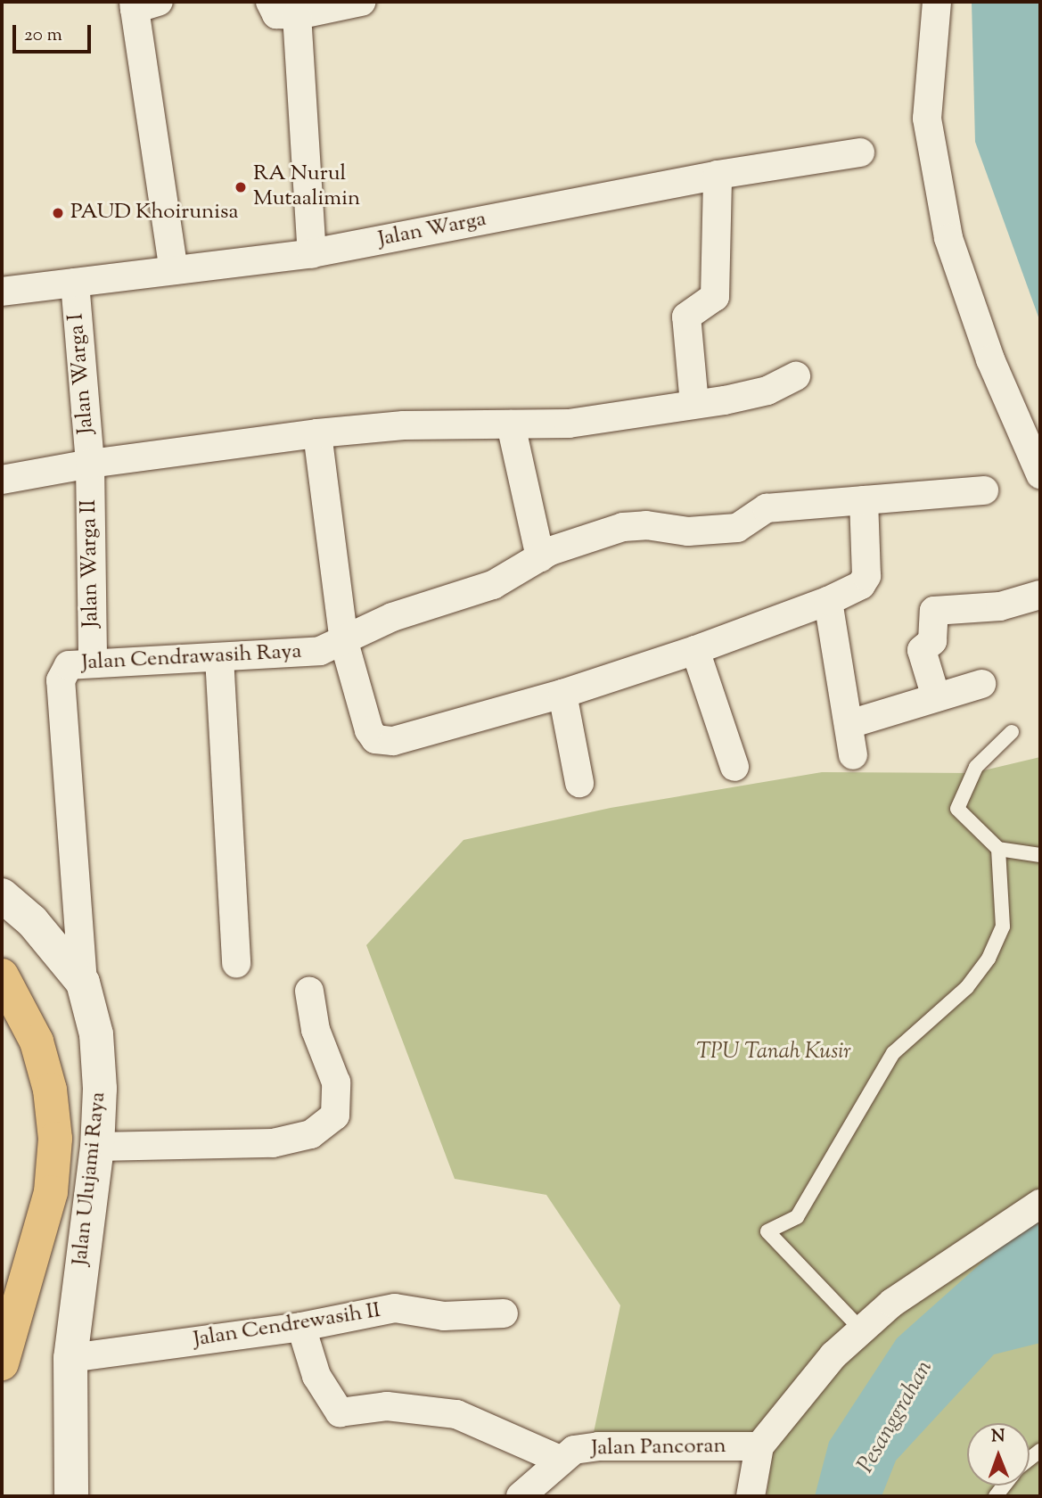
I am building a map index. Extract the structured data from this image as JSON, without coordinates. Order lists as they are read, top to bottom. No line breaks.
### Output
{"streets":{"street":["Jalan Warga","Jalan Warga I","Jalan Warga II","Jalan Cendrawasih Raya","Jalan Ulujami Raya","Jalan Cendrewasih II","Jalan Pancoran"]},"crossings":[["Jalan Warga","Jalan Warga I"],["Jalan Warga I","Jalan Warga II"],["Jalan Warga II","Jalan Cendrawasih Raya"],["Jalan Cendrawasih Raya","Jalan Ulujami Raya"],["Jalan Ulujami Raya","Jalan Cendrewasih II"],["Jalan Cendrewasih II","Jalan Pancoran"]],"water":["Pesanggrahan"],"parks":["TPU Tanah Kusir"],"places":["RA Nurul Mutaalimin","PAUD Khoirunisa"],"scale_bar":"20 m","north":"top"}
